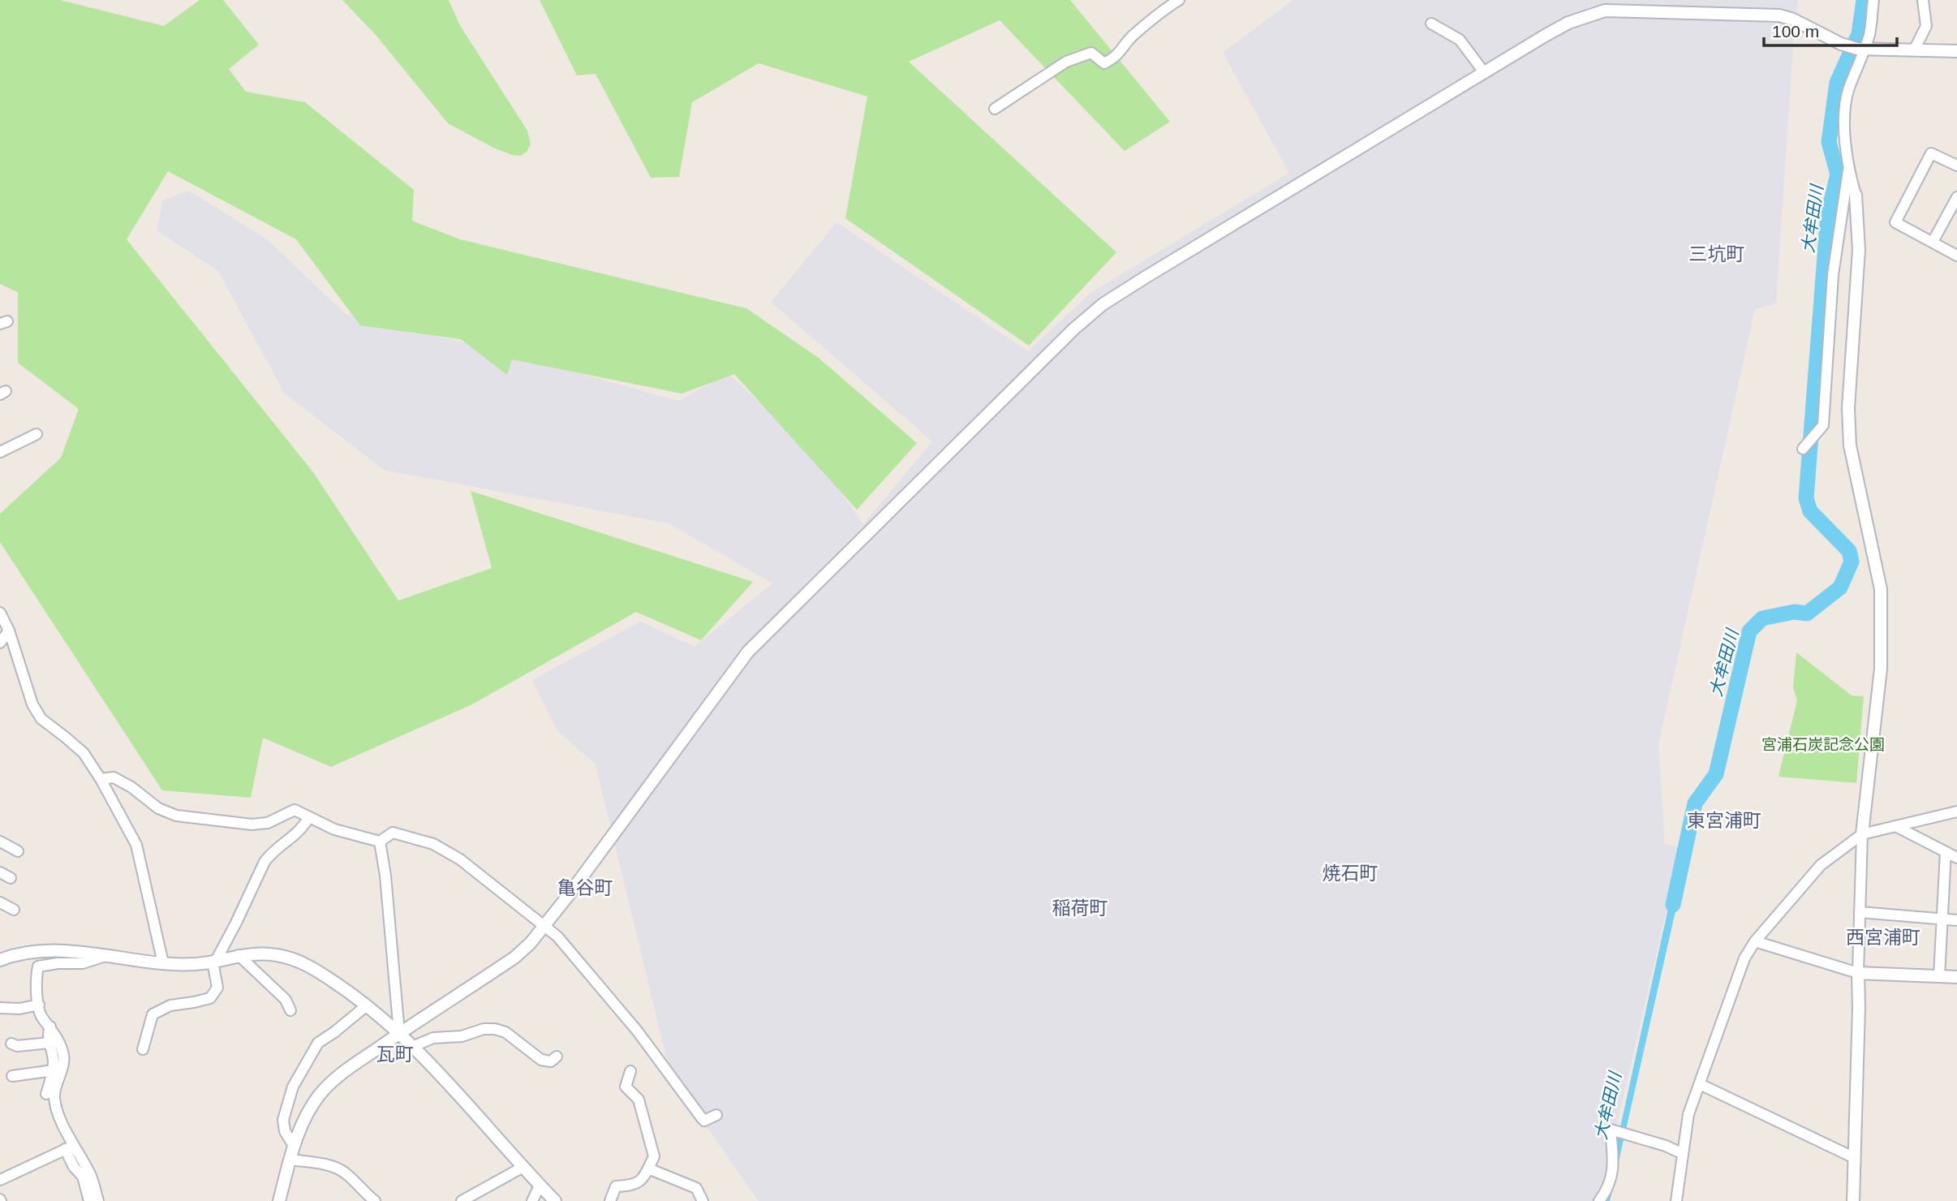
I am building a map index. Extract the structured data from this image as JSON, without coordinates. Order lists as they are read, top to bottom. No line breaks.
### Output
{"districts":["三坑町","東宮浦町","焼石町","亀谷町","稲荷町","西宮浦町","瓦町"],"water":["大牟田川"],"parks":["宮浦石炭記念公園"],"scale_bar":"100 m"}
